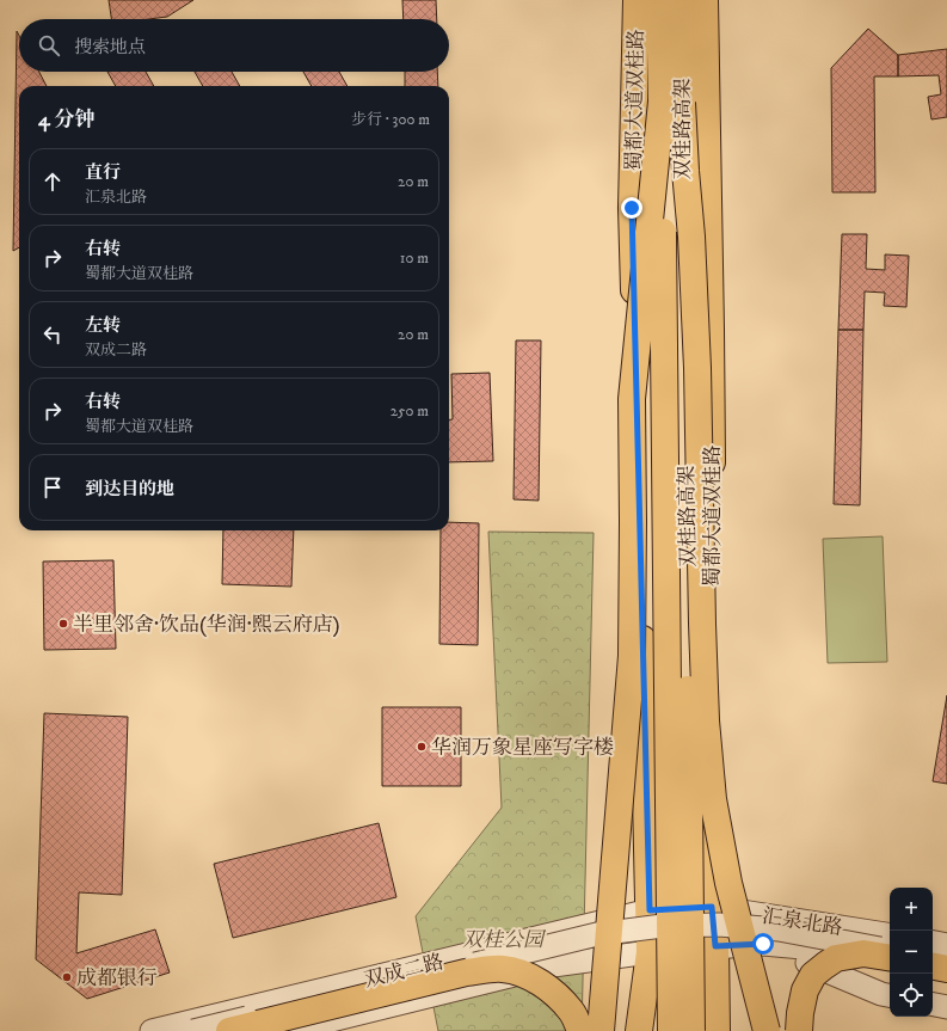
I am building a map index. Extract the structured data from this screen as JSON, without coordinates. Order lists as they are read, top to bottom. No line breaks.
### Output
{"streets":{"main road":["蜀都大道双桂路","双桂路高架"],"street":["汇泉北路","双成二路"]},"crossings":[["蜀都大道双桂路","汇泉北路"],["蜀都大道双桂路","双成二路"],["汇泉北路","双成二路"]],"parks":["双桂公园"],"places":["半里邻舍·饮品(华润·熙云府店)","华润万象星座写字楼","成都银行"],"page":{"search":"搜索地点","heading":["4 分钟","步行 · 300 m"],"list":[["直行","汇泉北路","20 m"],["右转","蜀都大道双桂路","10 m"],["左转","双成二路","20 m"],["右转","蜀都大道双桂路","250 m"],"到达目的地"],"map_buttons":["+","−"]}}
